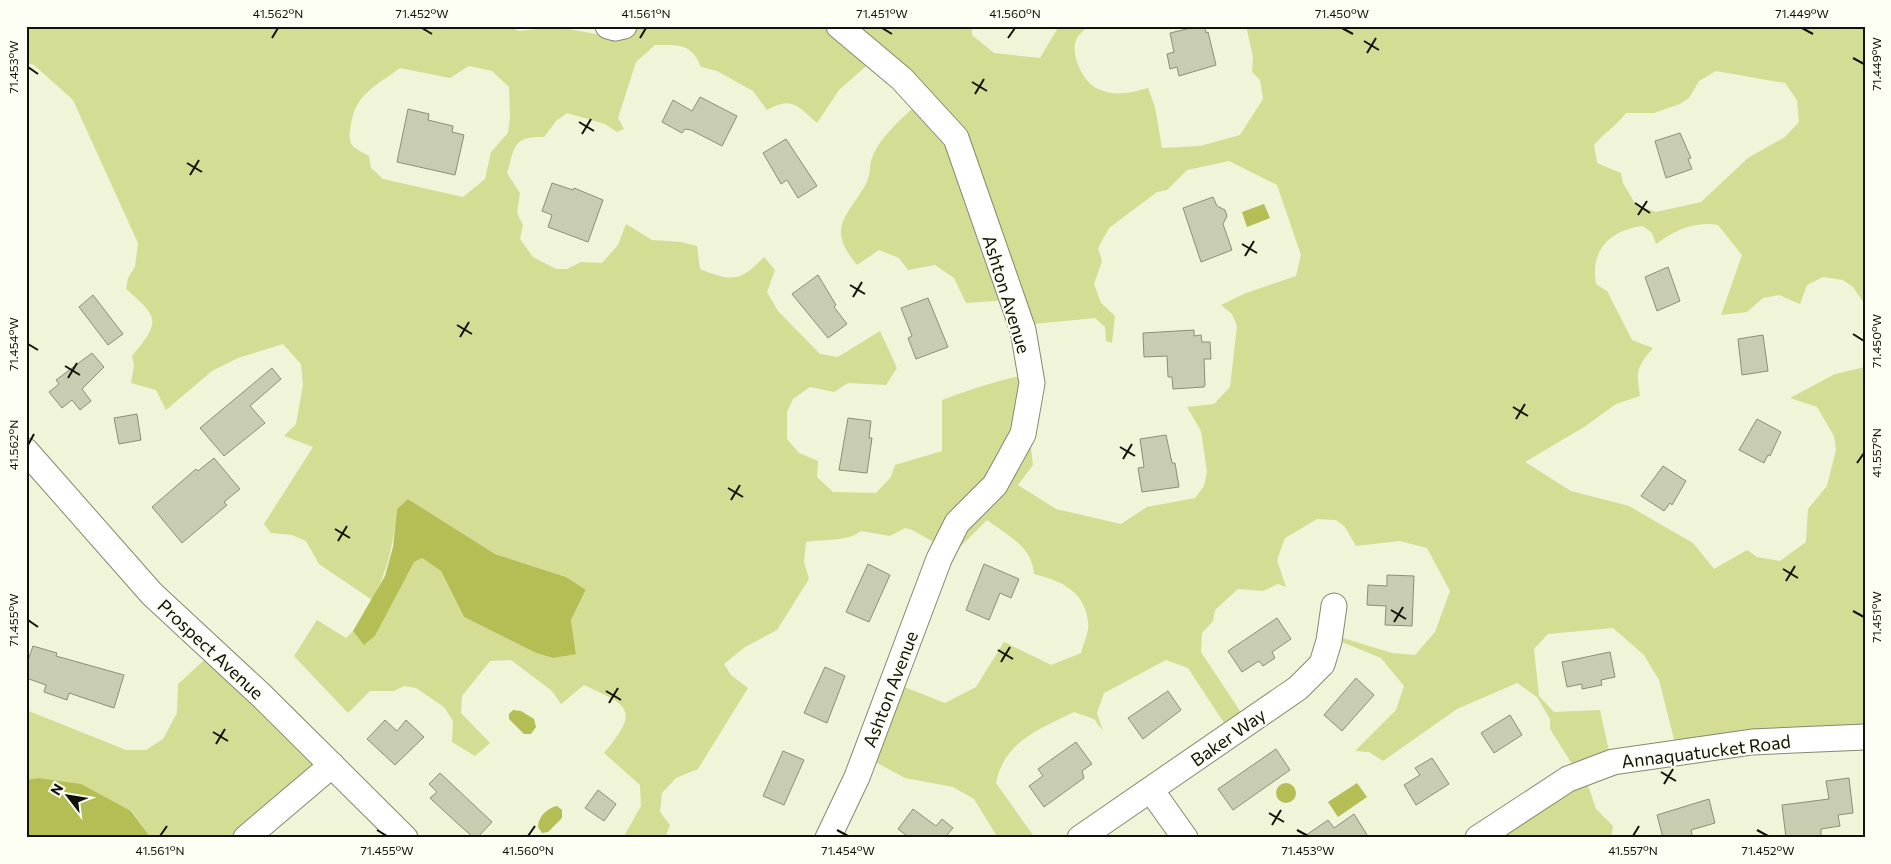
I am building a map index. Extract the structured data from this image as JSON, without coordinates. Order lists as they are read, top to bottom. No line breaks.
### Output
{"streets":{"street":["Ashton Avenue","Prospect Avenue","Baker Way","Annaquatucket Road"]},"north":"top left","coordinates":["41.562°N","71.452°W","41.561°N","71.451°W","41.560°N","71.450°W","71.449°W","71.453°W","71.454°W","41.557°N","71.455°W"]}
